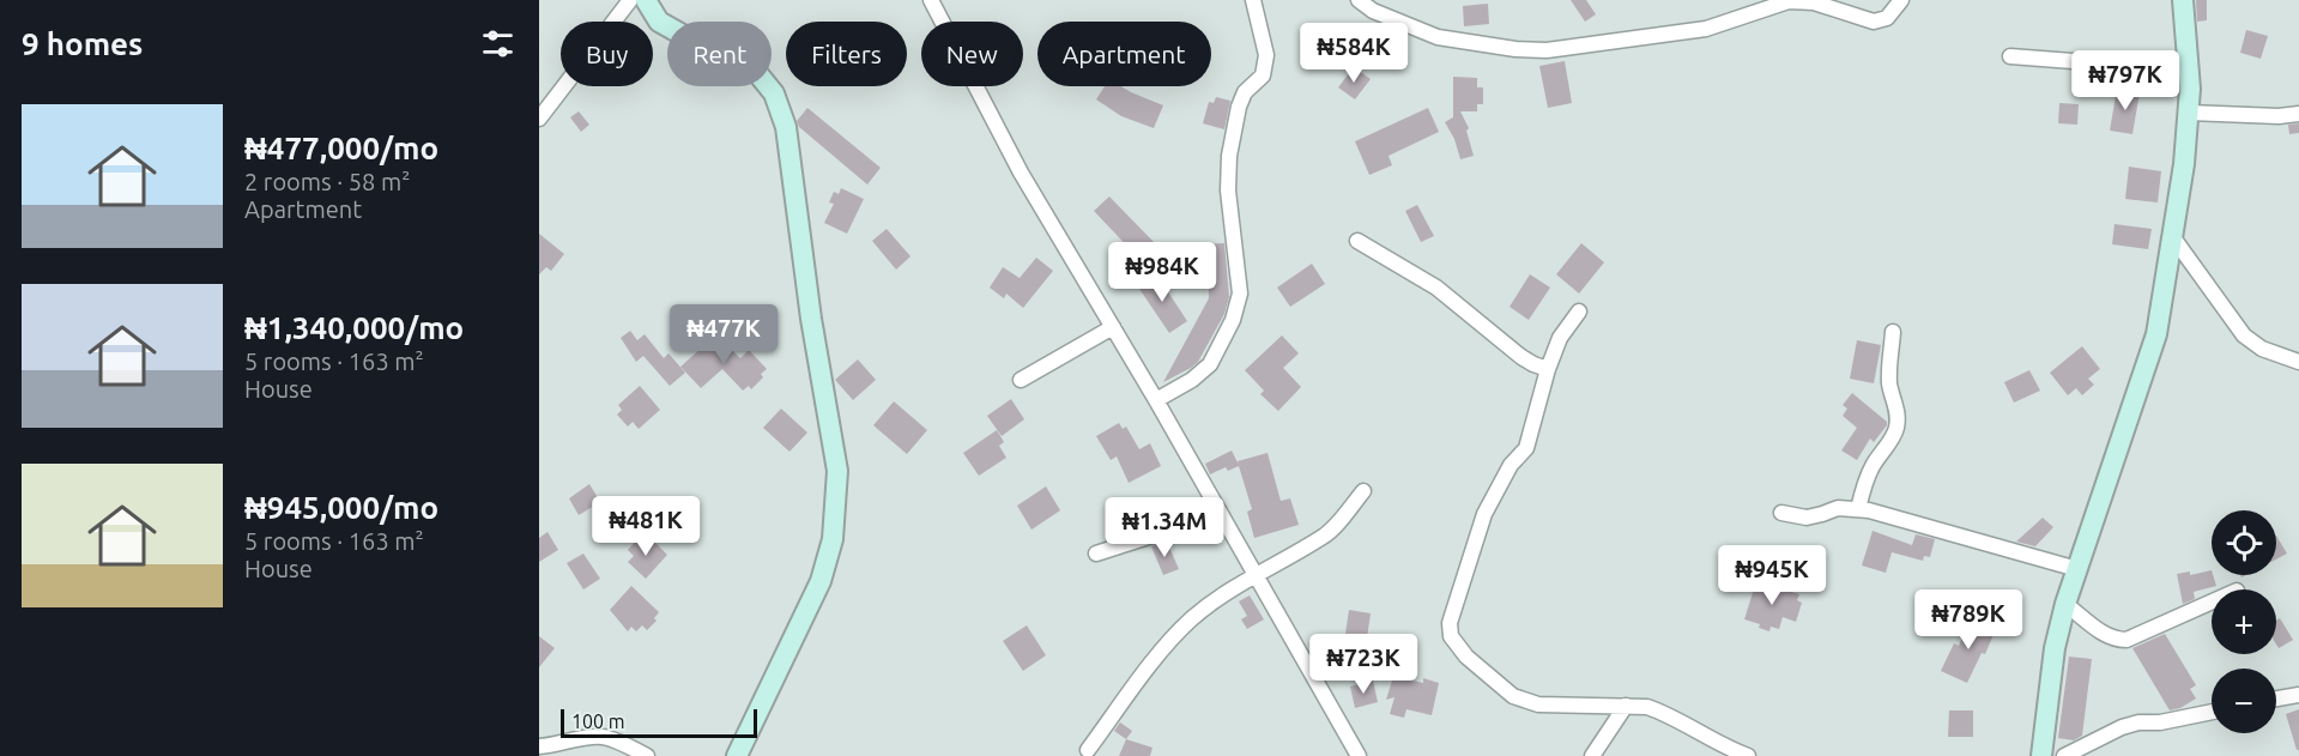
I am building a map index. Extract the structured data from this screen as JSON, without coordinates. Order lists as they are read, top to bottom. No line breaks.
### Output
{"scale_bar":"100 m","page":{"heading":"9 homes","chip":["Buy","Rent","Filters","New","Apartment"],"price":["₦584K","₦797K","₦984K","₦477K","₦481K","₦1.34M","₦945K","₦789K","₦723K"],"list":[{"name":"₦477,000/mo","note":"2 rooms · 58 m² · Apartment"},{"name":"₦1,340,000/mo","note":"5 rooms · 163 m² · House"},{"name":"₦945,000/mo","note":"5 rooms · 163 m² · House"}],"map_buttons":["+","−"],"scale":"100 m"}}
